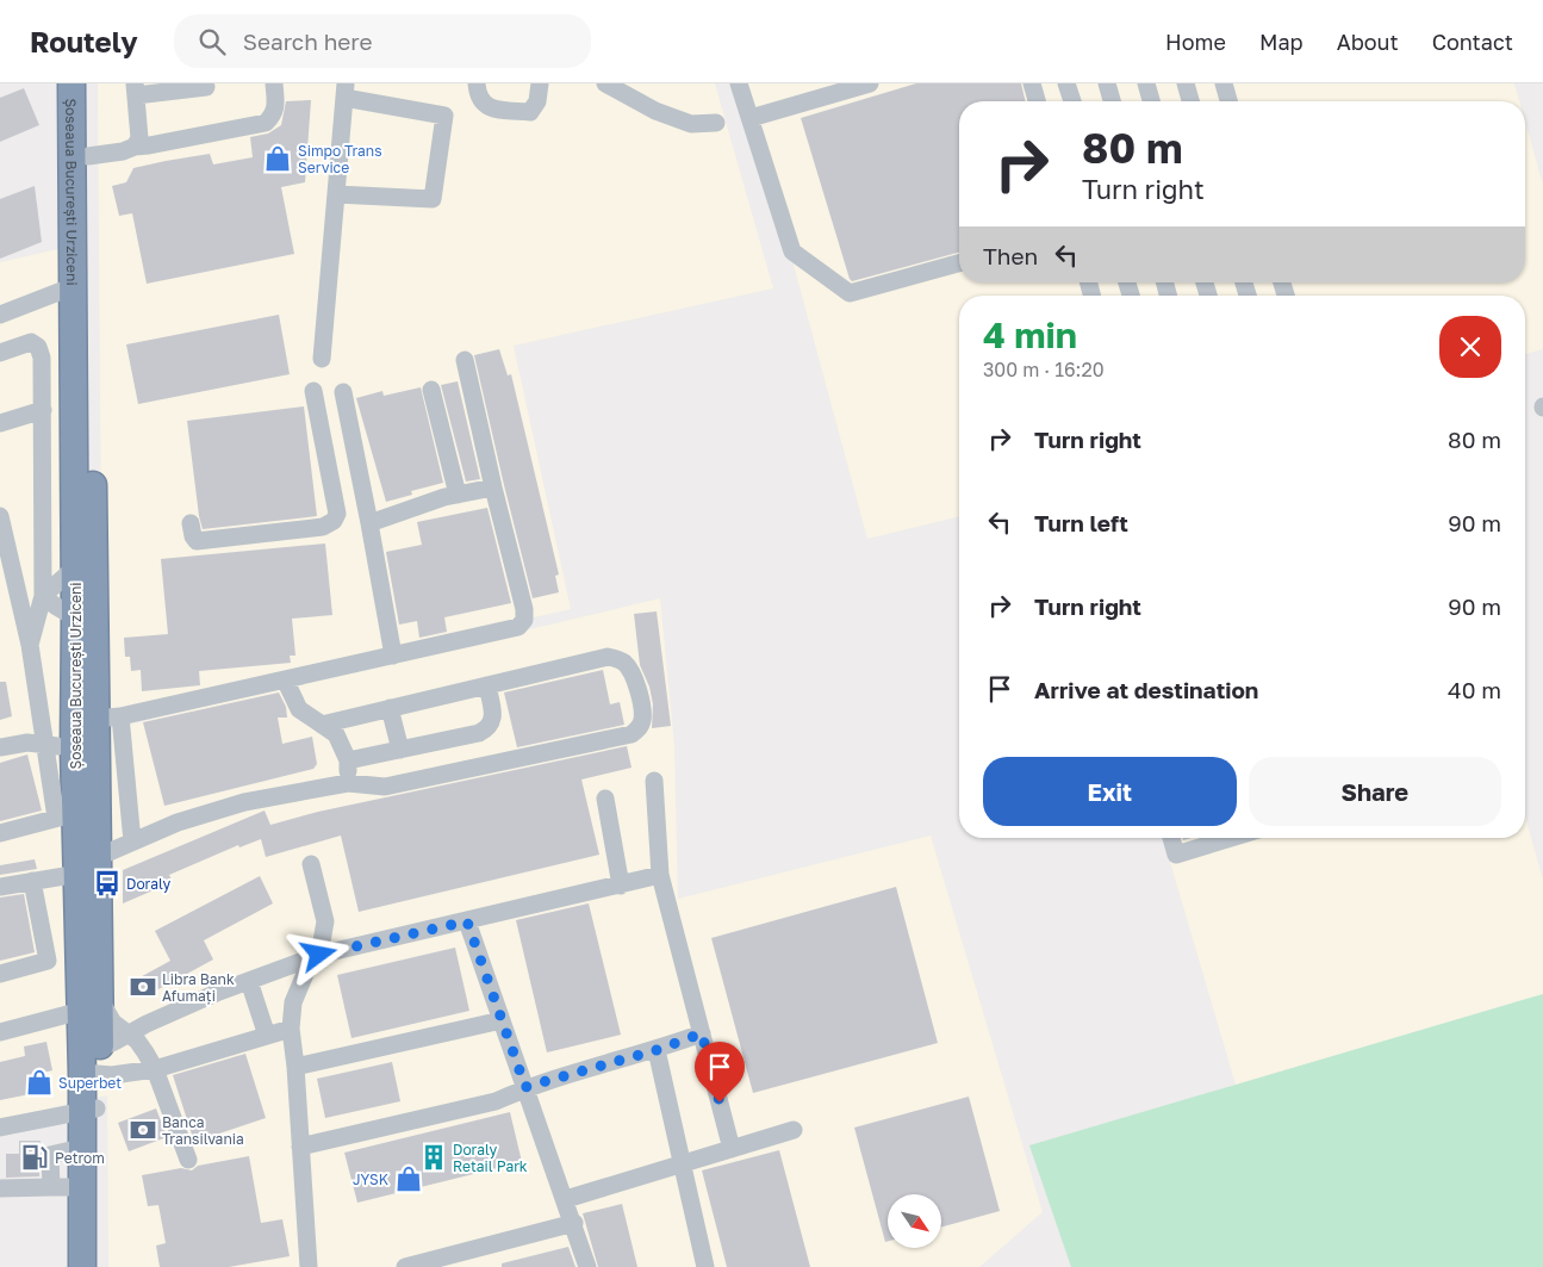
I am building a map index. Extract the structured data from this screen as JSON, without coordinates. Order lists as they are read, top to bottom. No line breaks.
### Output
{"streets":{"highway":["Șoseaua București Urziceni"]},"places":{"shop":["Simpo Trans Service","Superbet","JYSK"],"bus stop":["Doraly"],"bank":["Libra Bank Afumați","Banca Transilvania"],"fuel station":["Petrom"],"building":["Doraly Retail Park"]},"north":"bottom right","page":{"header":"Routely","search":"Search here","nav":["Home","Map","About","Contact"],"turn":["80 m","Turn right"],"then":"Then","heading":["4 min","300 m · 16:20"],"list":[{"name":"Turn right","value":"80 m"},{"name":"Turn left","value":"90 m"},{"name":"Turn right","value":"90 m"},{"name":"Arrive at destination","value":"40 m"}],"buttons":["Exit","Share"]}}
